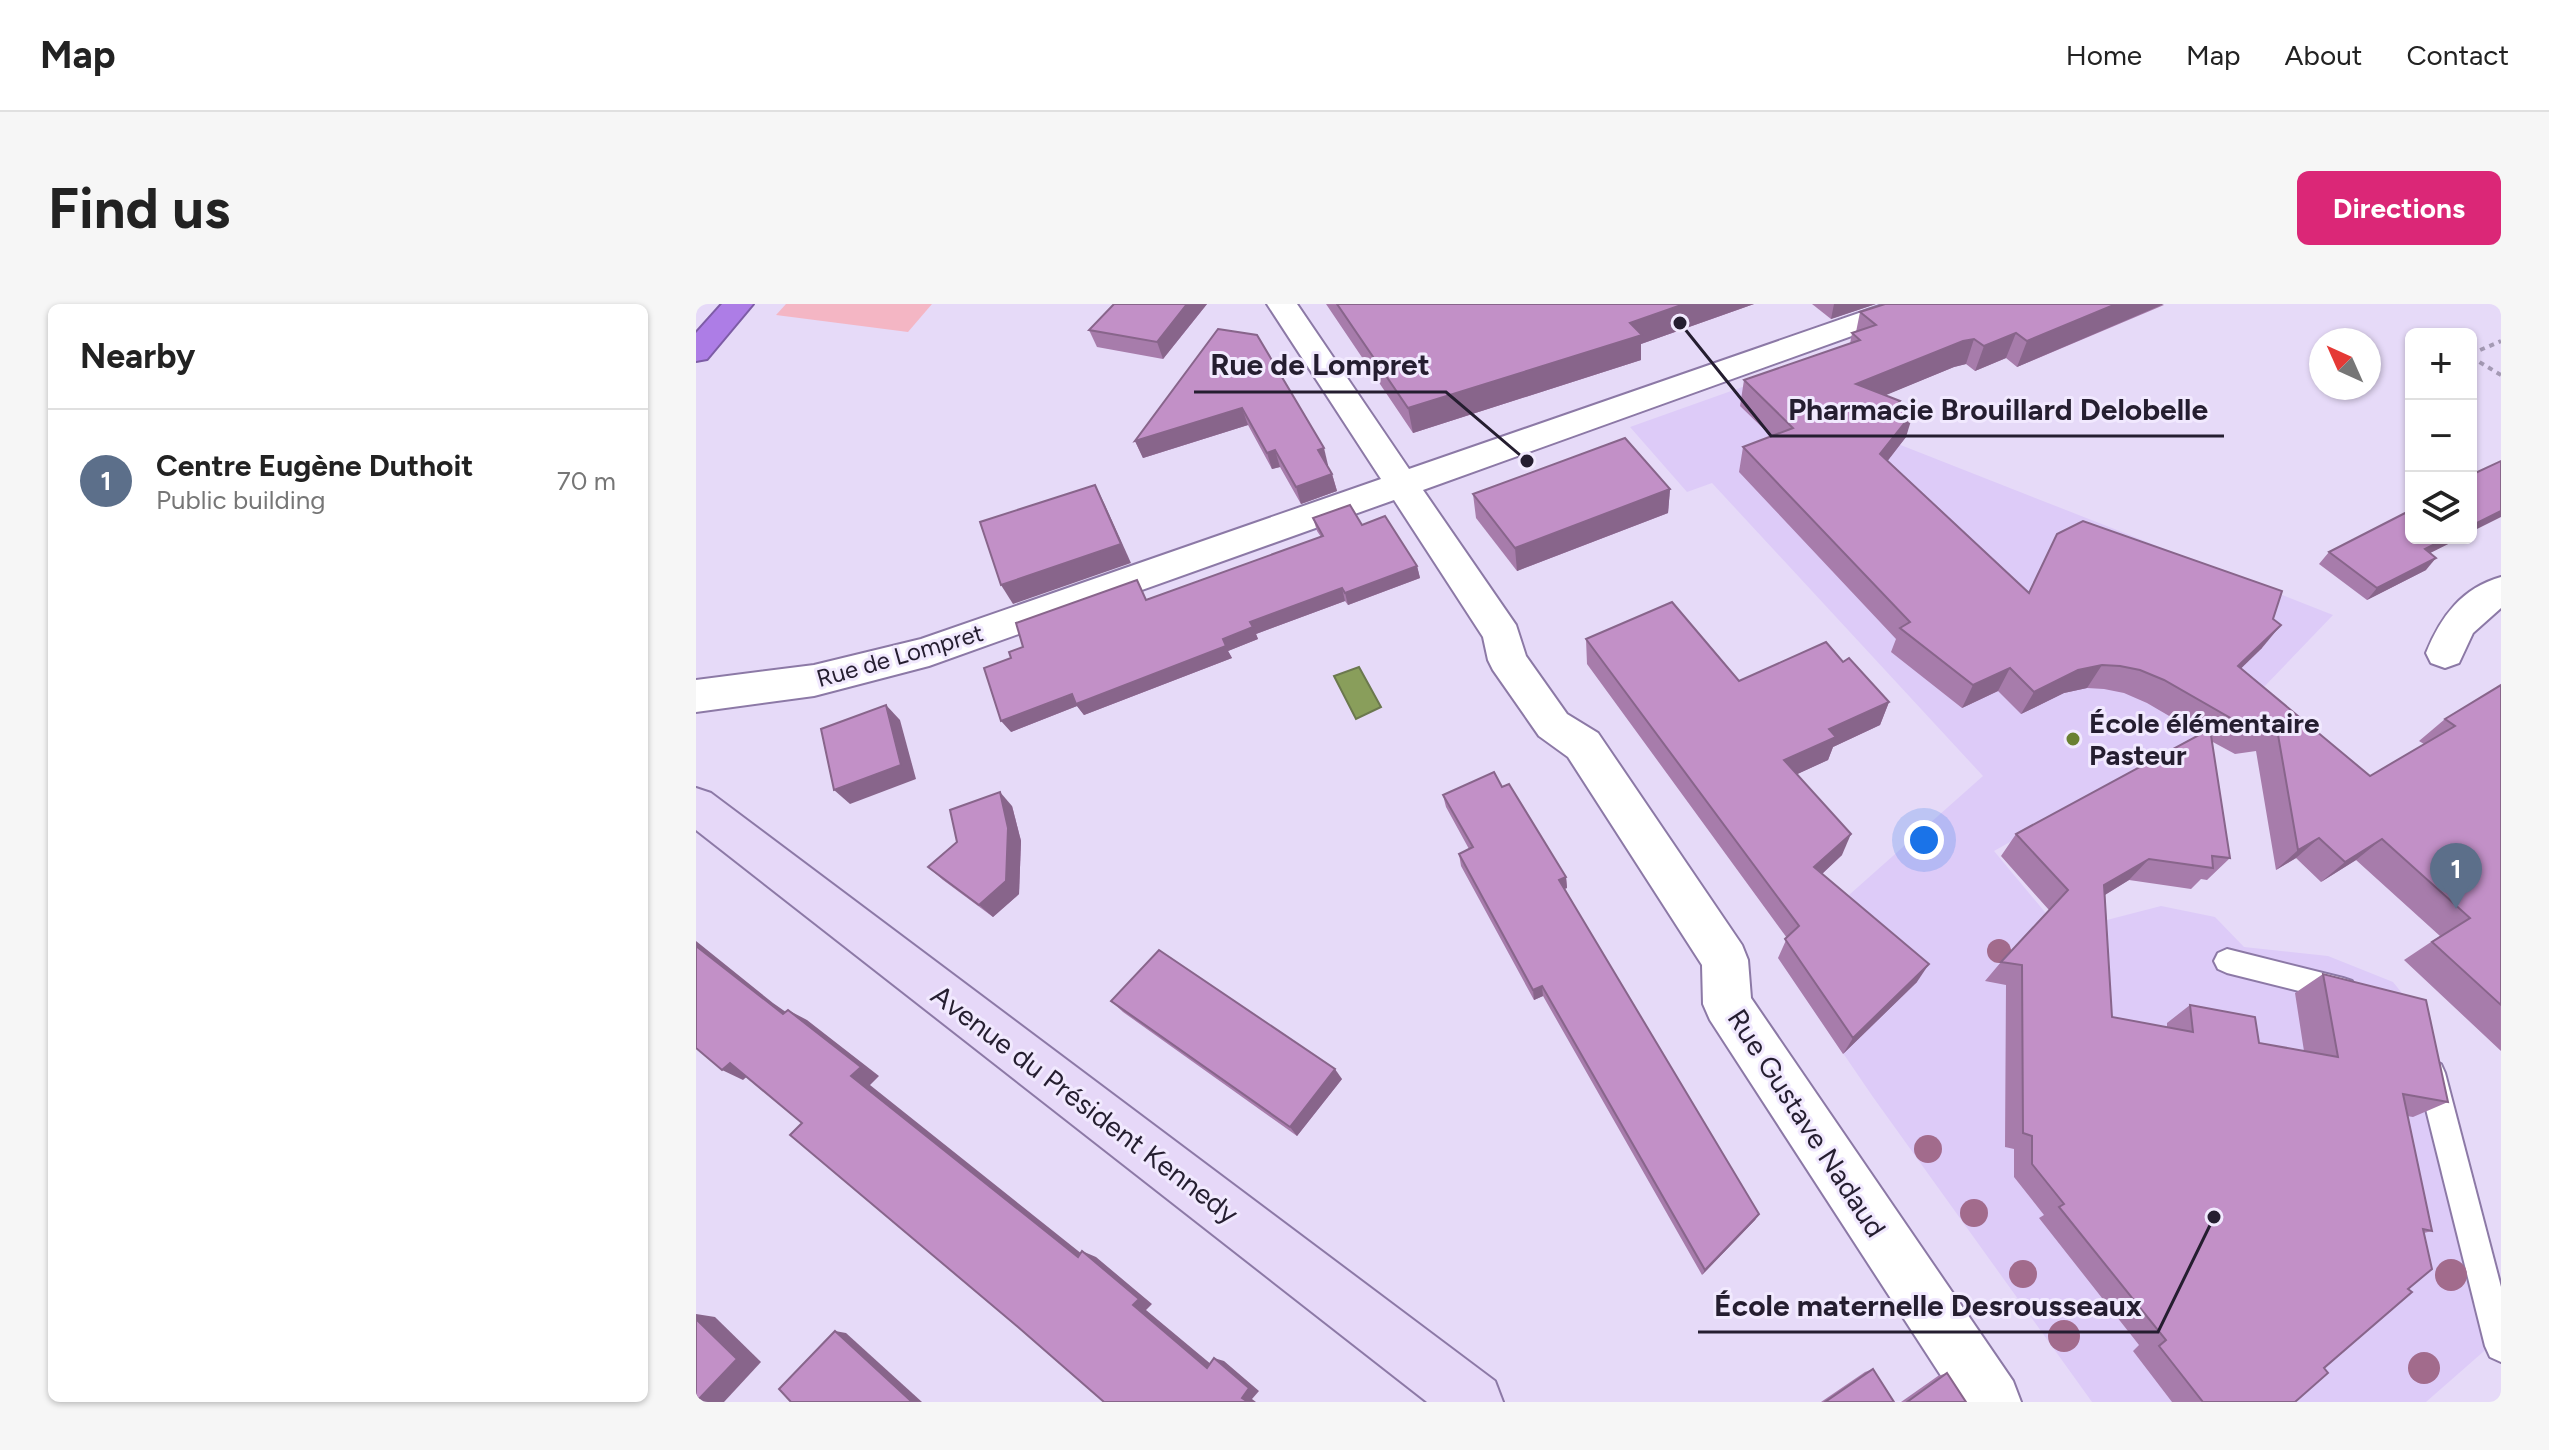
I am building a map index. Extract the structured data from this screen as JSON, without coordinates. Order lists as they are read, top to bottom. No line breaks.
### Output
{"streets":{"street":["Rue de Lompret","Avenue du Président Kennedy","Rue Gustave Nadaud"]},"crossings":[["Rue de Lompret","Rue Gustave Nadaud"]],"places":["Pharmacie Brouillard Delobelle","Rue de Lompret","École élémentaire Pasteur","École maternelle Desrousseaux"],"north":"top left","page":{"header":"Map","nav":["Home","Map","About","Contact"],"buttons":"Directions","title":"Find us","heading":"Nearby","map_buttons":["+","−"],"list":[{"mark":"1","name":"Centre Eugène Duthoit","note":"Public building","value":"70 m"}],"pins":"1"}}
